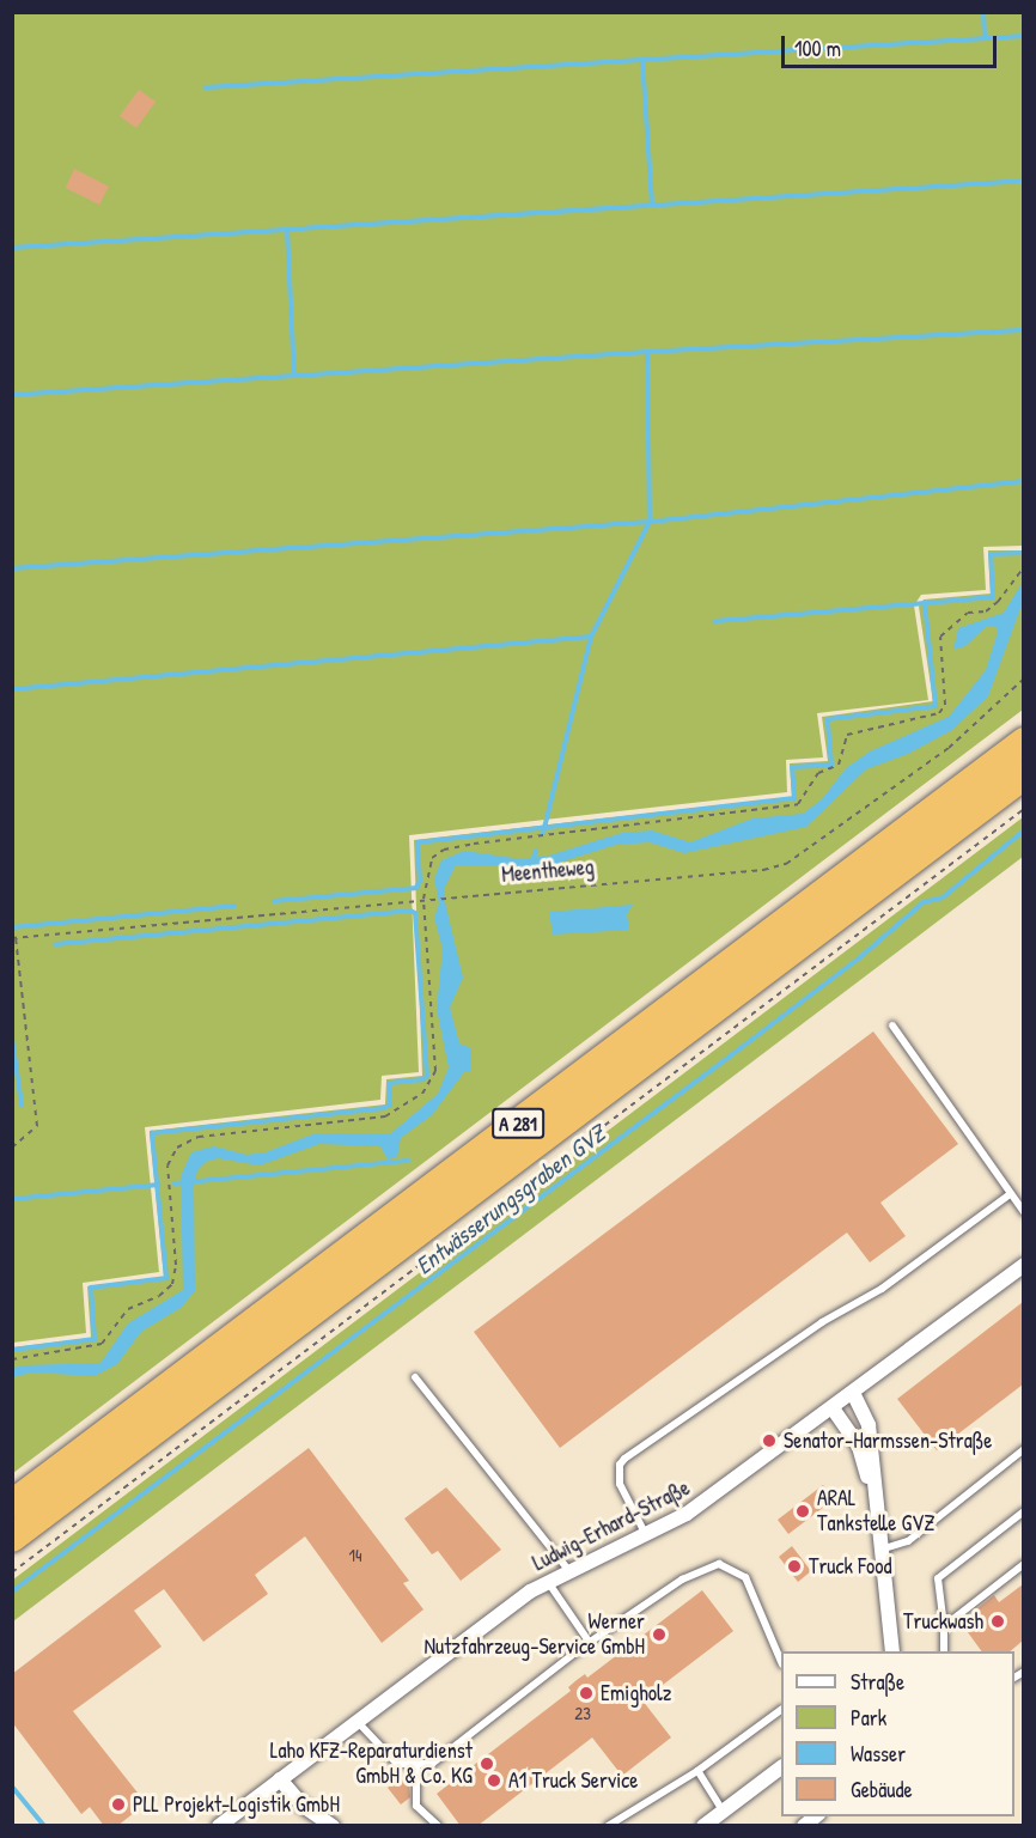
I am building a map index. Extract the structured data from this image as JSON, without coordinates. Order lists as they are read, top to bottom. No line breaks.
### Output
{"streets":{"highway":["A 281"],"street":["Ludwig-Erhard-Straße"],"path":["Meentheweg"]},"water":["Entwässerungsgraben GVZ"],"places":["Senator-Harmssen-Straße","ARAL Tankstelle GVZ","Truck Food","Truckwash","Werner Nutzfahrzeug-Service GmbH","Emigholz","Laho KFZ-Reparaturdienst GmbH & Co. KG","A1 Truck Service","PLL Projekt-Logistik GmbH"],"house_numbers":["14","23"],"legend":["Straße","Park","Wasser","Gebäude"],"scale_bar":"100 m"}
